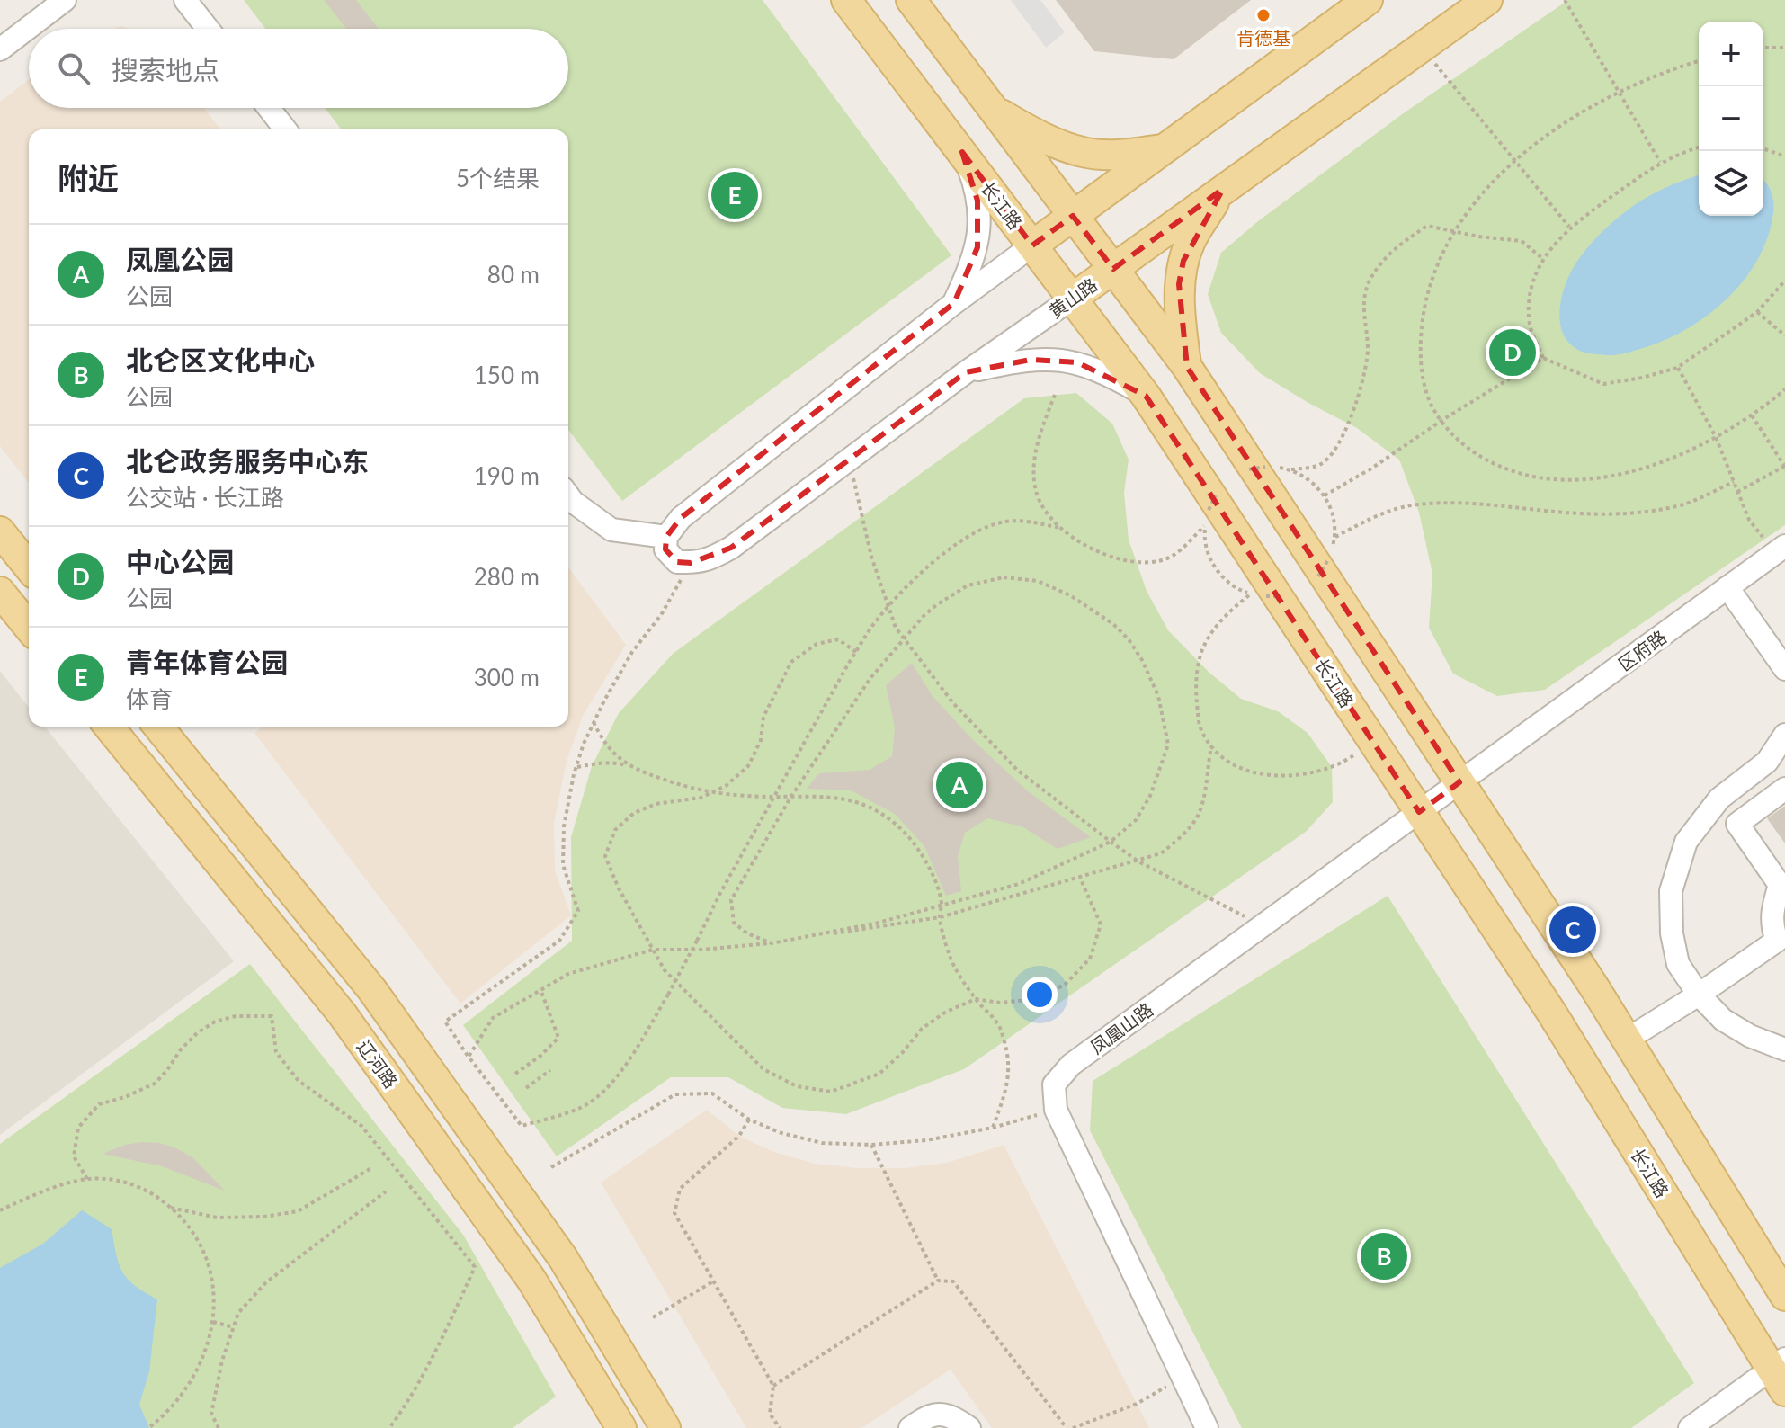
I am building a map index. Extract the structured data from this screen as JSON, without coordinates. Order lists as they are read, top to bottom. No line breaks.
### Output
{"streets":{"main road":["长江路","黄山路","辽河路"],"street":["区府路","凤凰山路"]},"crossings":[["长江路","黄山路"],["长江路","凤凰山路"],["区府路","凤凰山路"]],"places":["肯德基"],"page":{"map_buttons":["+","−"],"search":"搜索地点","heading":["附近","5个结果"],"pins":["E","D","A","C","B"],"list":[{"mark":"A","name":"凤凰公园","note":"公园","value":"80 m"},{"mark":"B","name":"北仑区文化中心","note":"公园","value":"150 m"},{"mark":"C","name":"北仑政务服务中心东","note":"公交站 · 长江路","value":"190 m"},{"mark":"D","name":"中心公园","note":"公园","value":"280 m"},{"mark":"E","name":"青年体育公园","note":"体育","value":"300 m"}]}}
